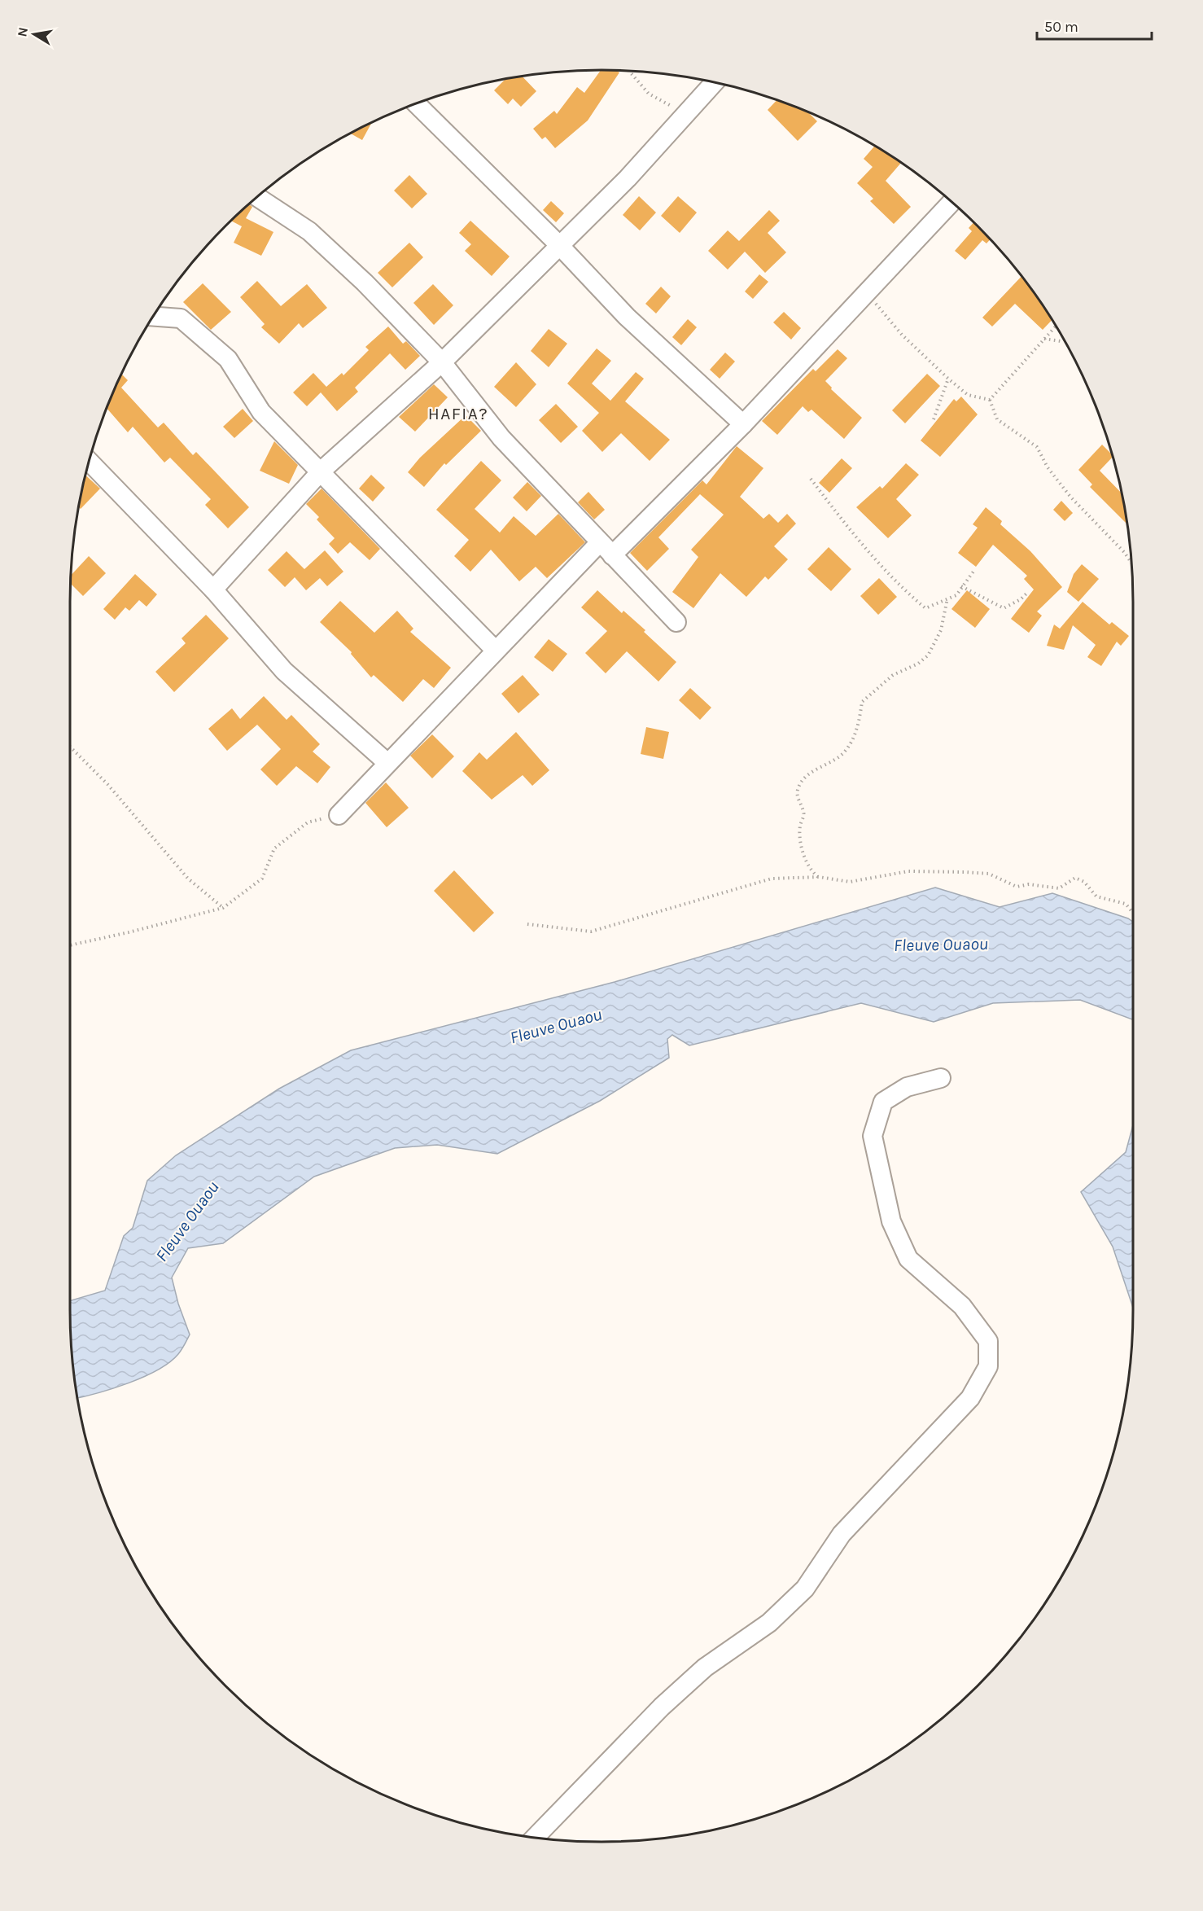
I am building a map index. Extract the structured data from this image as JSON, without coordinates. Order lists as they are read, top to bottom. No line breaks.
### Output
{"districts":["HAFIA?"],"water":["Fleuve Ouaou"],"scale_bar":"50 m","north":"left"}
